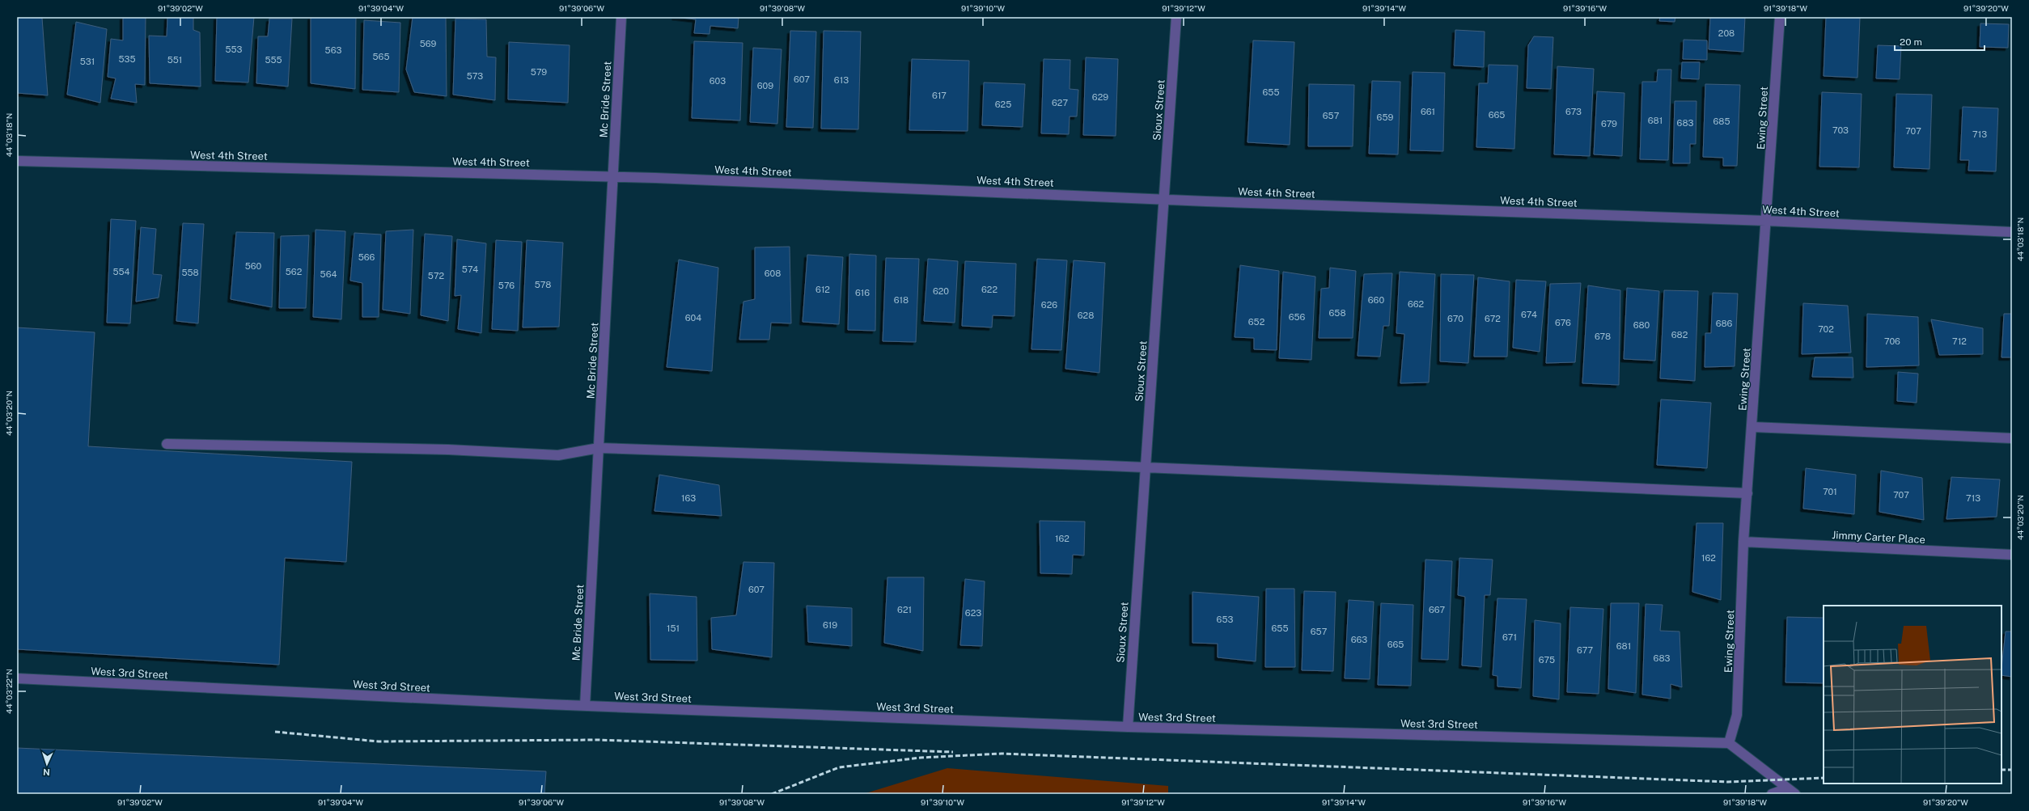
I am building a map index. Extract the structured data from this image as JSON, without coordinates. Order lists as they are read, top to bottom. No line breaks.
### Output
{"streets":{"street":["Mc Bride Street","Sioux Street","Ewing Street","West 4th Street","Jimmy Carter Place","West 3rd Street"]},"crossings":[["Mc Bride Street","West 4th Street"],["Mc Bride Street","West 3rd Street"],["Sioux Street","West 4th Street"],["Sioux Street","West 3rd Street"],["Ewing Street","West 4th Street"],["Ewing Street","Jimmy Carter Place"],["Ewing Street","West 3rd Street"]],"house_numbers":["208","569","553","563","565","535","551","555","531","579","573","607","613","603","609","655","617","629","627","625","661","673","665","657","659","681","685","683","679","703","707","713","566","560","574","554","562","558","608","564","572","578","576","612","622","620","616","618","660","662","626","658","674","628","656","604","670","672","652","676","686","680","702","682","678","706","712","701","707","163","713","162","162","607","621","667","623","653","619","151","655","657","671","663","665","681","677","683","675"],"scale_bar":"20 m","north":"bottom","coordinates":["91°39'02\"W","91°39'04\"W","91°39'06\"W","91°39'08\"W","91°39'10\"W","91°39'12\"W","91°39'14\"W","91°39'16\"W","91°39'18\"W","91°39'20\"W","44°03'18\"N","44°03'20\"N","44°03'22\"N"]}
